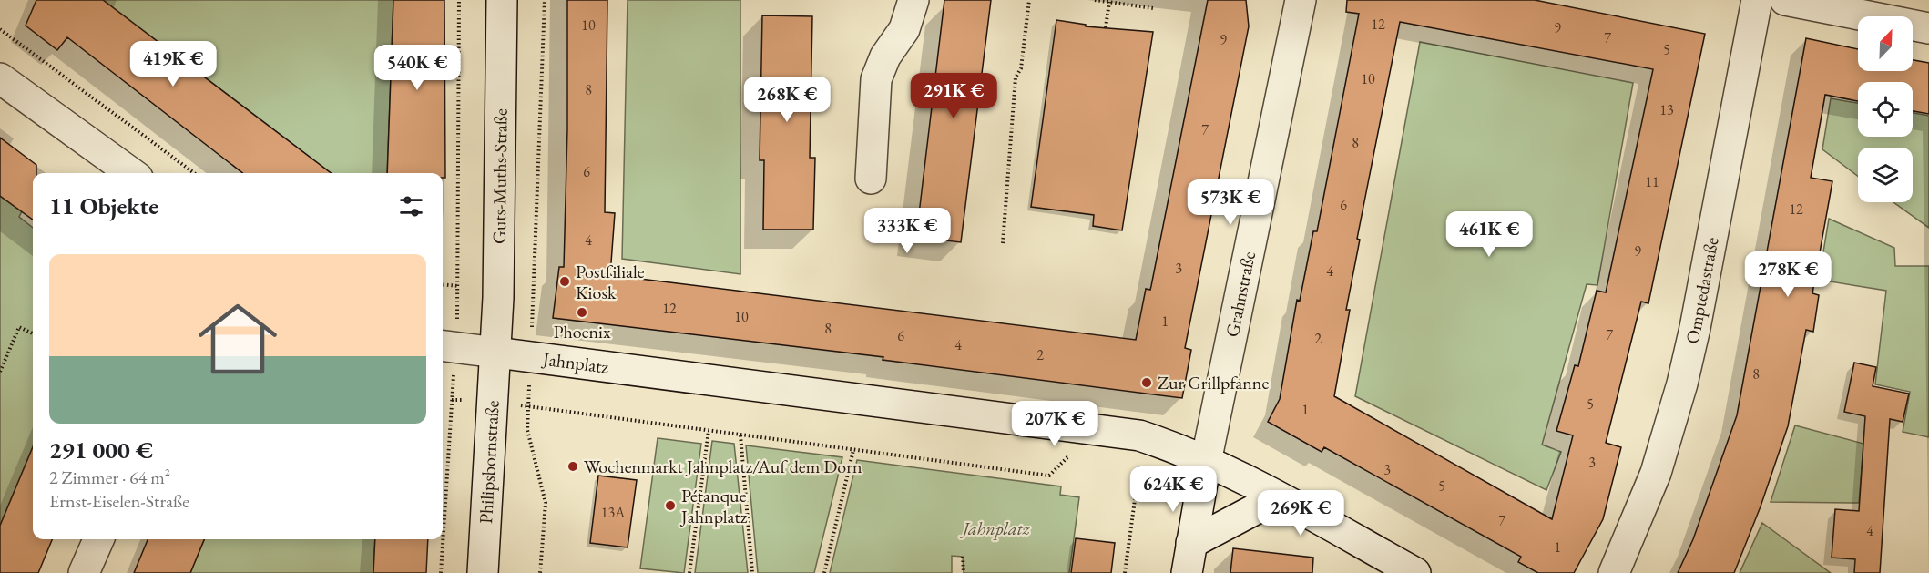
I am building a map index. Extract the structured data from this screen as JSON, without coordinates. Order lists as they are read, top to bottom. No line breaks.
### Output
{"streets":{"street":["Guts-Muths-Straße","Omptedastraße","Grahnstraße","Jahnplatz","Philipsbornstraße"]},"crossings":[["Guts-Muths-Straße","Jahnplatz"],["Guts-Muths-Straße","Philipsbornstraße"],["Grahnstraße","Jahnplatz"],["Jahnplatz","Philipsbornstraße"]],"parks":["Jahnplatz"],"places":["Postfiliale Kiosk","Phoenix","Zur Grillpfanne","Wochenmarkt Jahnplatz/Auf dem Dorn","Pétanque Jahnplatz"],"house_numbers":["12","10","9","7","9","5","10","8","13","7","8","6","11","6","12","4","9","3","4","12","10","1","8","7","6","2","4","2","8","5","1","3","3","5","13A","7","4","1"],"north":"top right","page":{"price":["419K €","540K €","291K €","268K €","573K €","333K €","461K €","278K €","207K €","624K €","269K €"],"heading":"11 Objekte","list":[{"name":"291 000 €","note":"2 Zimmer · 64 m² · Ernst-Eiselen-Straße"}]}}
